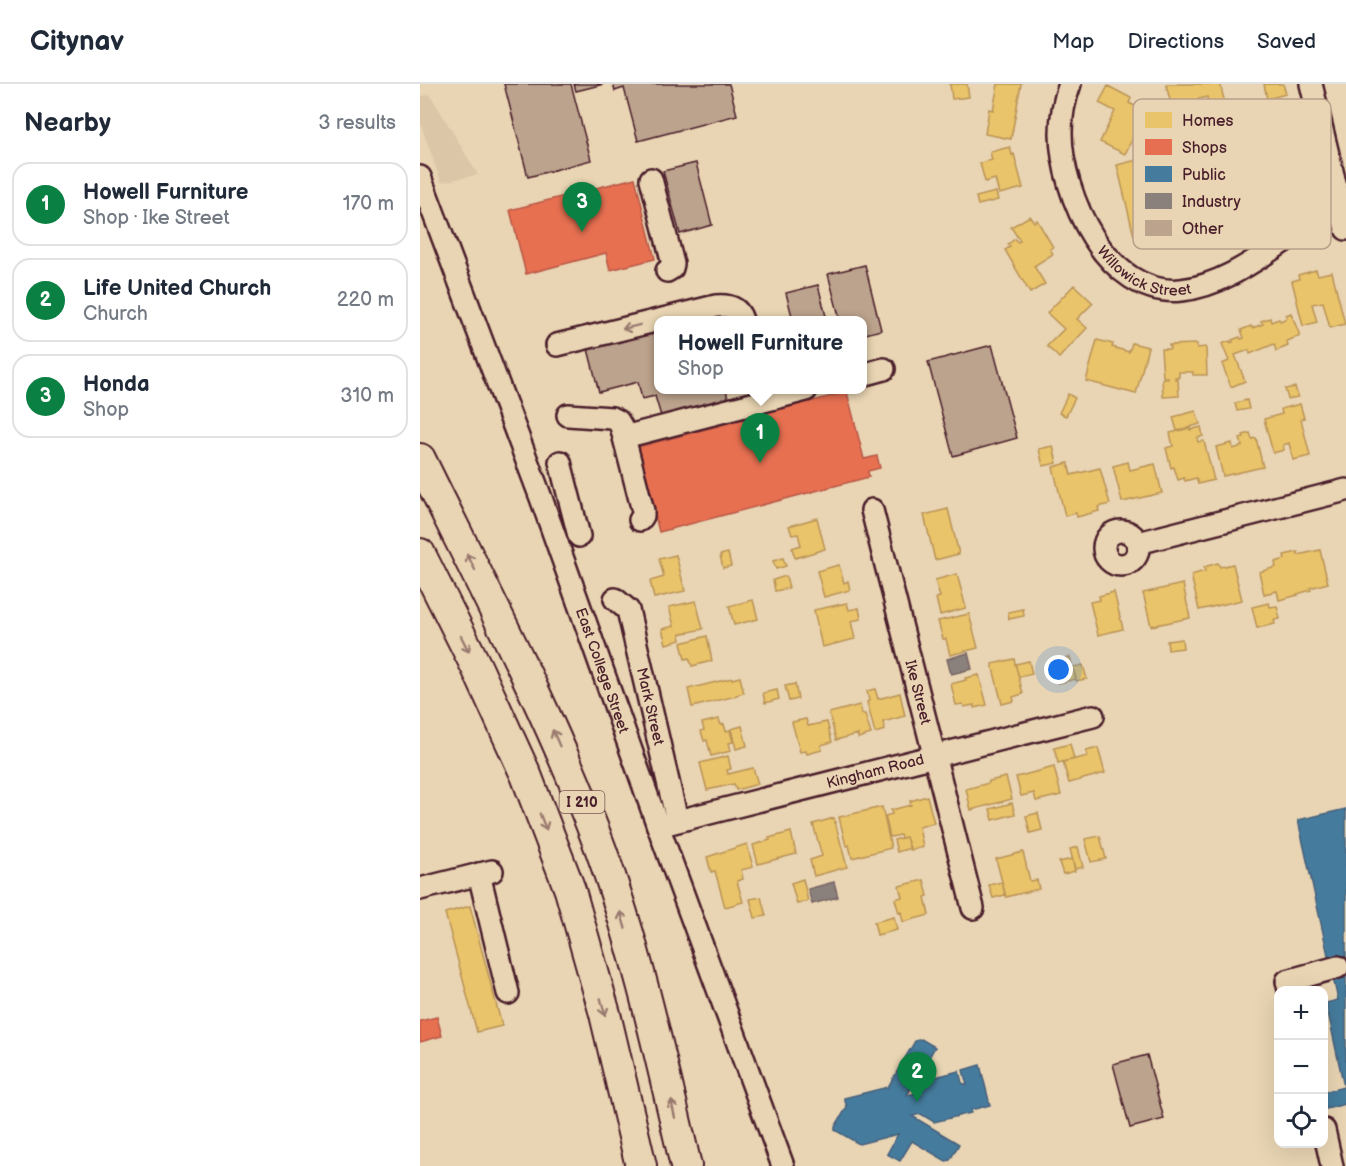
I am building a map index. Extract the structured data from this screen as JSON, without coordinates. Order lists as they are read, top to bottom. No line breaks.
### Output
{"streets":{"highway":["I 210"],"street":["Willowick Street","East College Street","Ike Street","Mark Street","Kingham Road"]},"crossings":[["East College Street","Mark Street"],["East College Street","Kingham Road"],["Ike Street","Kingham Road"],["Mark Street","Kingham Road"]],"legend":["Homes","Shops","Public","Industry","Other"],"page":{"header":"Citynav","nav":["Map","Directions","Saved"],"heading":["Nearby","3 results"],"list":[{"mark":"1","name":"Howell Furniture","note":"Shop · Ike Street","value":"170 m"},{"mark":"2","name":"Life United Church","note":"Church","value":"220 m"},{"mark":"3","name":"Honda","note":"Shop","value":"310 m"}],"pins":["3","1","2"],"popup":["Howell Furniture","Shop"],"map_buttons":["+","−"]}}
